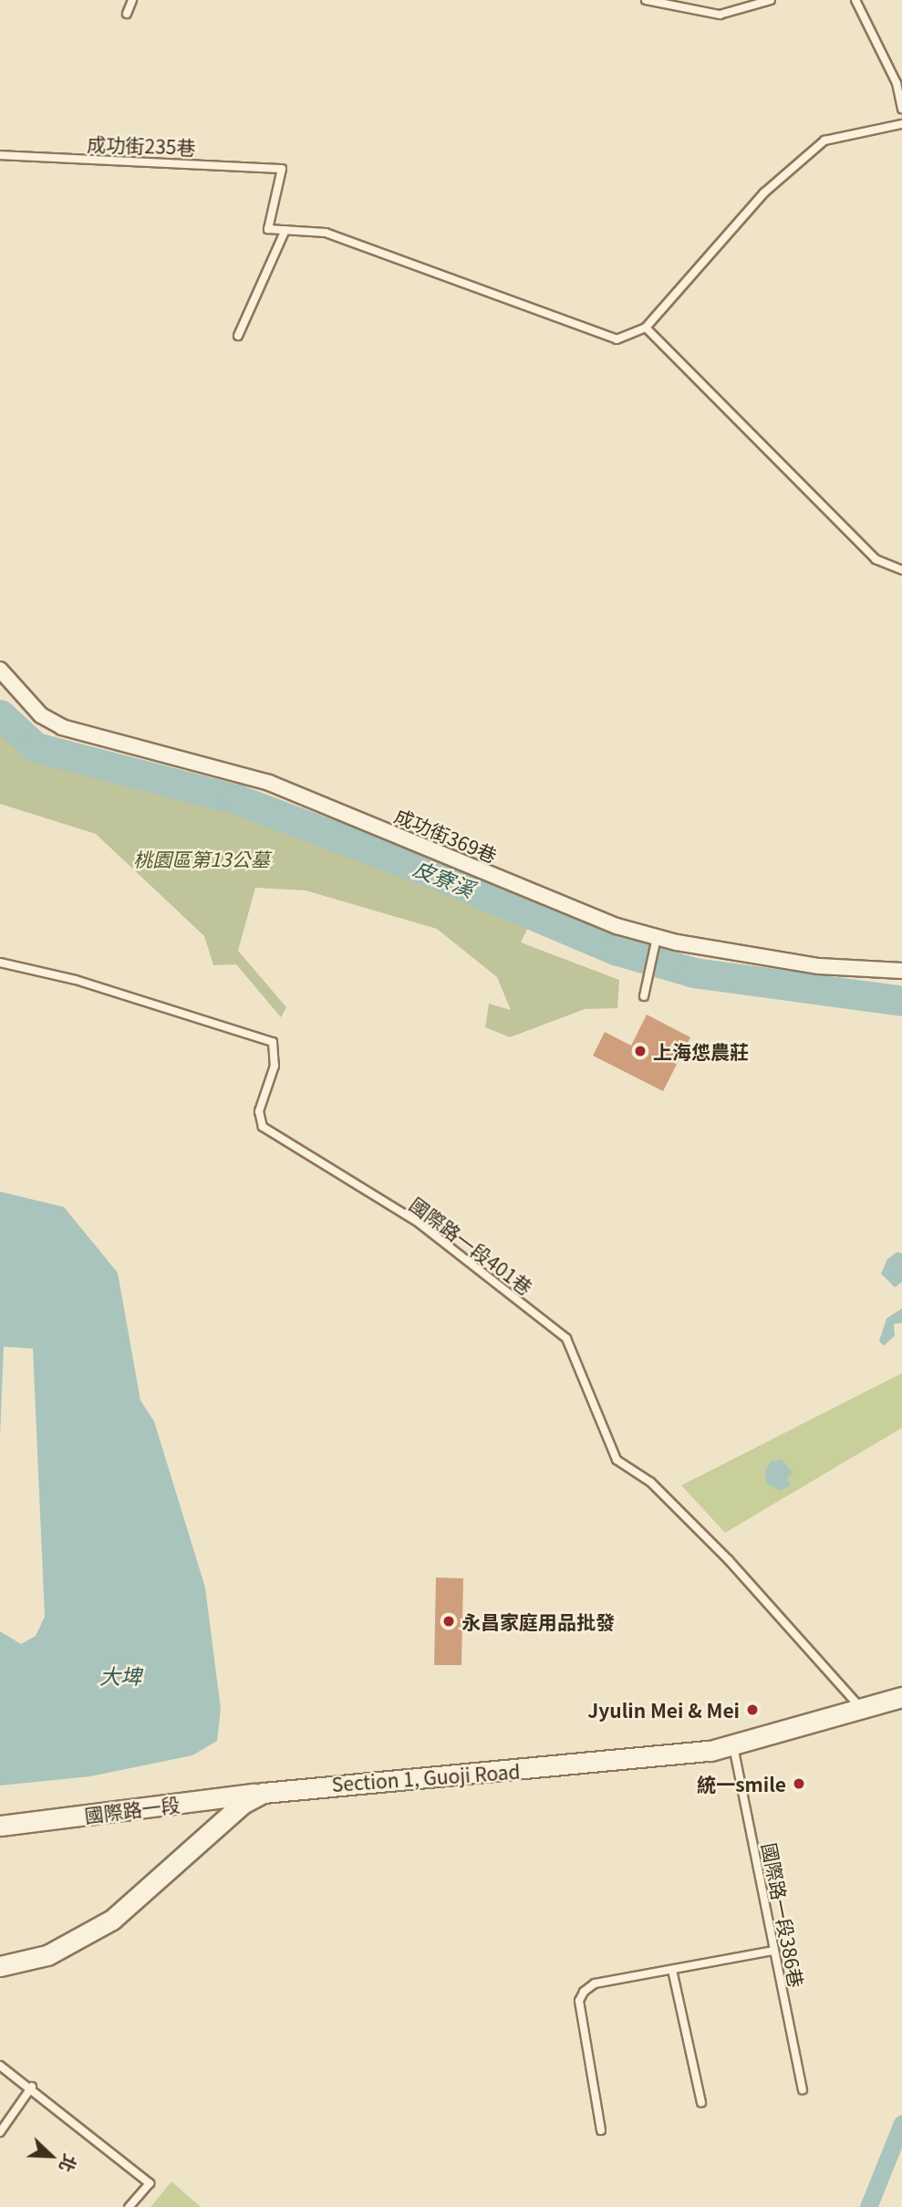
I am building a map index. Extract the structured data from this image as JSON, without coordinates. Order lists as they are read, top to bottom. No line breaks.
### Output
{"streets":{"street":["成功街369巷","Section 1, Guoji Road","國際路一段"],"lane":["成功街235巷","國際路一段401巷","國際路一段386巷"]},"crossings":[["國際路一段401巷","Section 1, Guoji Road"],["Section 1, Guoji Road","國際路一段"],["Section 1, Guoji Road","國際路一段386巷"]],"water":["皮寮溪","大埤"],"parks":["桃園區第13公墓"],"places":["上海怹農莊","永昌家庭用品批發","Jyulin Mei & Mei","統一smile"],"north":"bottom right"}
